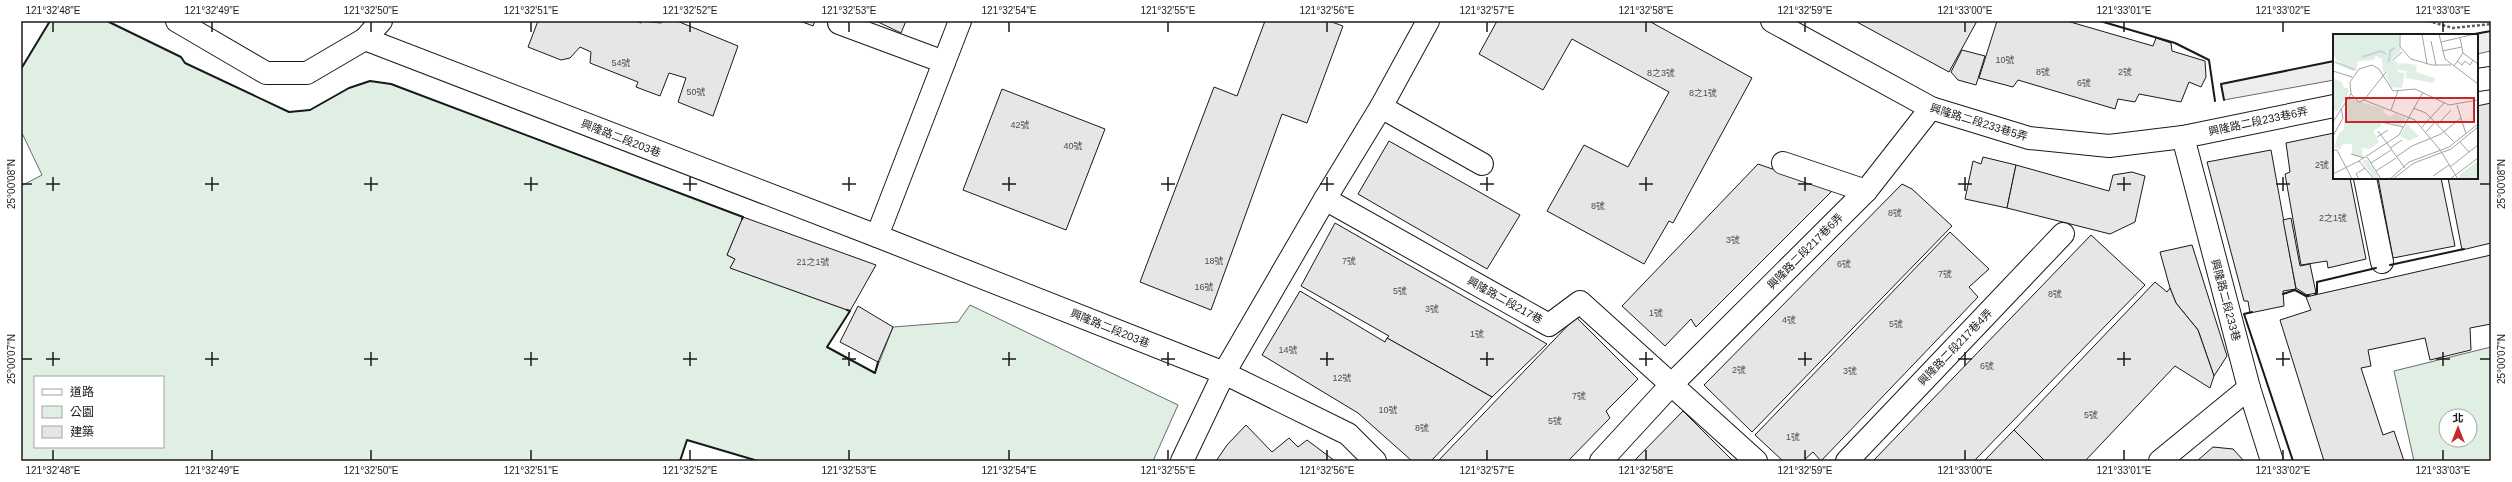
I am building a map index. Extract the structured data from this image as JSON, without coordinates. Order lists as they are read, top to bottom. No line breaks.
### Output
{"streets":{"street":["興隆路二段233巷6弄","興隆路二段233巷5弄","興隆路二段203巷","興隆路二段217巷6弄","興隆路二段217巷","興隆路二段233巷","興隆路二段217巷4弄"]},"crossings":[["興隆路二段233巷6弄","興隆路二段233巷5弄"],["興隆路二段233巷6弄","興隆路二段233巷"],["興隆路二段233巷5弄","興隆路二段217巷6弄"],["興隆路二段233巷5弄","興隆路二段233巷"],["興隆路二段217巷6弄","興隆路二段217巷"]],"house_numbers":["10號","54號","8號","2號","8之3號","6號","50號","8之1號","42號","40號","2號","8號","8號","2之1號","3號","18號","7號","21之1號","6號","7號","16號","5號","8號","3號","1號","4號","5號","1號","14號","6號","2號","3號","12號","7號","10號","5號","5號","8號","1號"],"legend":["道路","公園","建築"],"north":"top","coordinates":["121°32'48\"E","121°32'49\"E","121°32'50\"E","121°32'51\"E","121°32'52\"E","121°32'53\"E","121°32'54\"E","121°32'55\"E","121°32'56\"E","121°32'57\"E","121°32'58\"E","121°32'59\"E","121°33'00\"E","121°33'01\"E","121°33'02\"E","121°33'03\"E","25°00'08\"N","25°00'07\"N"]}
